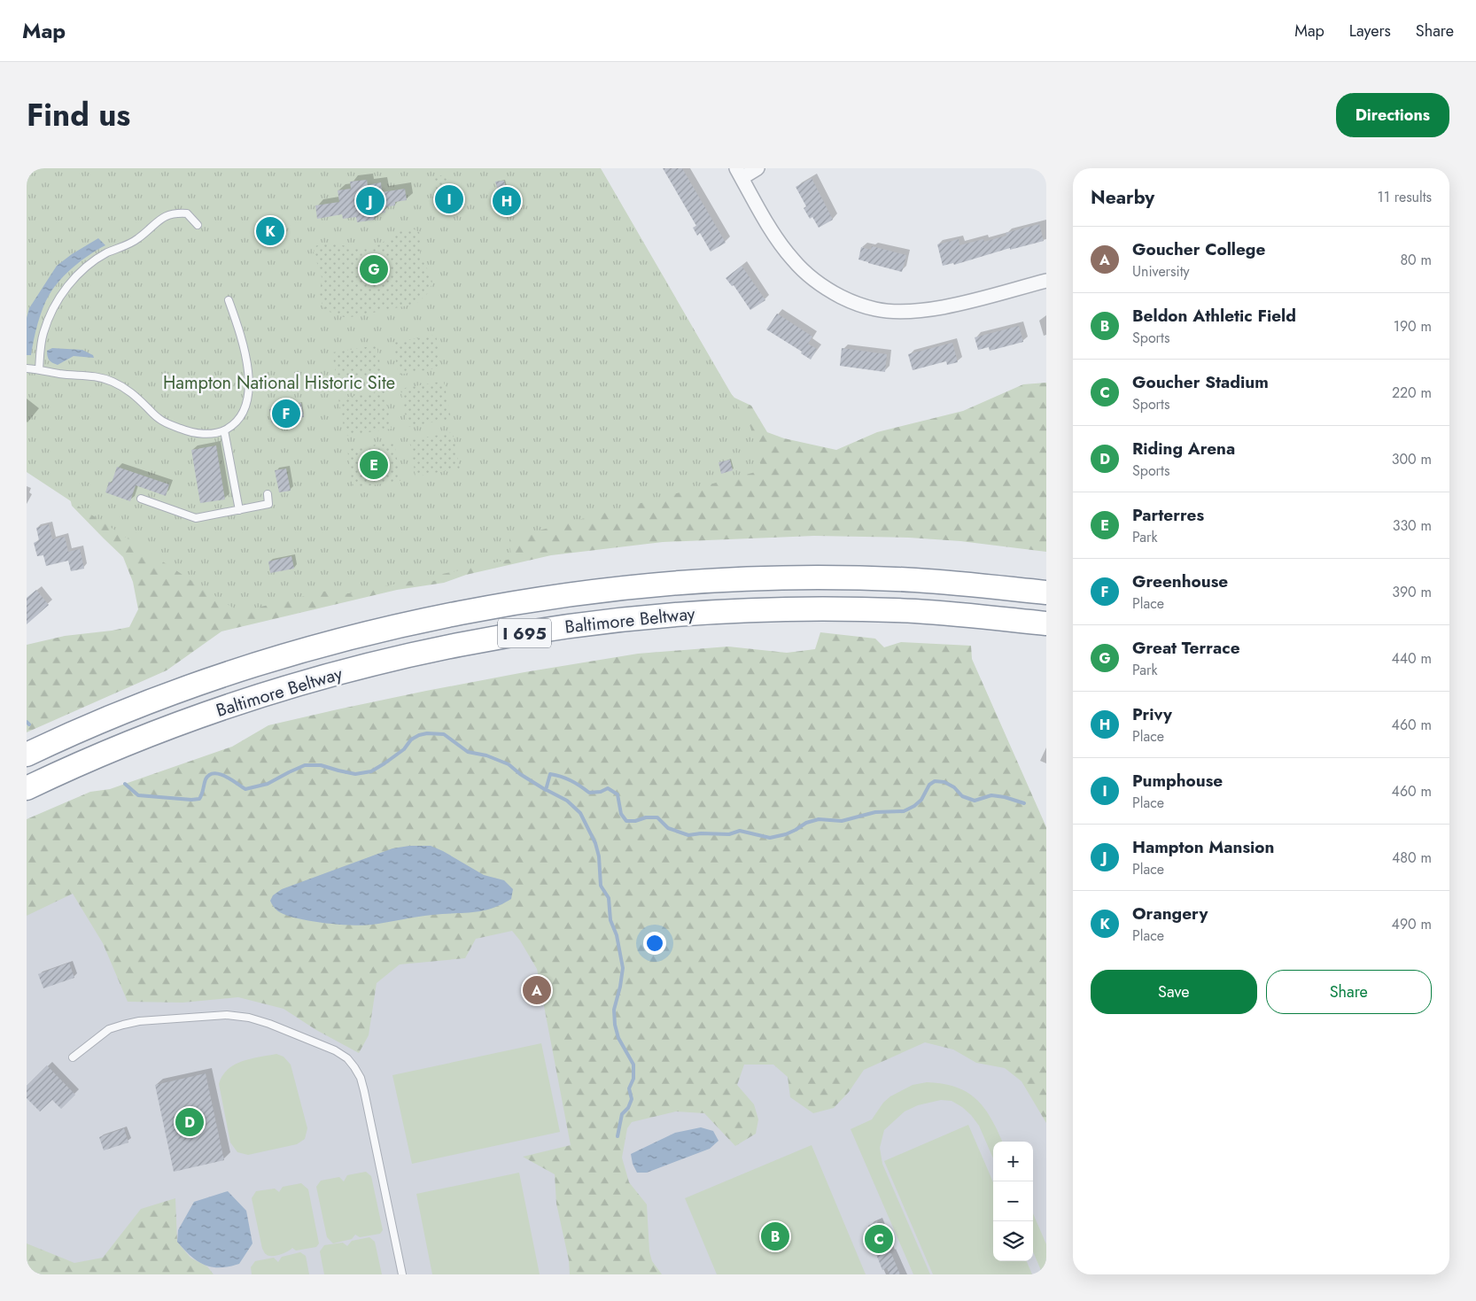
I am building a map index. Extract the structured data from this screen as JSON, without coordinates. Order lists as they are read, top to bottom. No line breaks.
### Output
{"streets":{"highway":["Baltimore Beltway","I 695"]},"parks":["Hampton National Historic Site"],"page":{"header":"Map","nav":["Map","Layers","Share"],"title":"Find us","buttons":["Directions",["Save","Share"]],"heading":["Nearby","11 results"],"pins":["I","H","J","K","G","F","E","A","D","B","C"],"list":[{"mark":"A","name":"Goucher College","note":"University","value":"80 m"},{"mark":"B","name":"Beldon Athletic Field","note":"Sports","value":"190 m"},{"mark":"C","name":"Goucher Stadium","note":"Sports","value":"220 m"},{"mark":"D","name":"Riding Arena","note":"Sports","value":"300 m"},{"mark":"E","name":"Parterres","note":"Park","value":"330 m"},{"mark":"F","name":"Greenhouse","note":"Place","value":"390 m"},{"mark":"G","name":"Great Terrace","note":"Park","value":"440 m"},{"mark":"H","name":"Privy","note":"Place","value":"460 m"},{"mark":"I","name":"Pumphouse","note":"Place","value":"460 m"},{"mark":"J","name":"Hampton Mansion","note":"Place","value":"480 m"},{"mark":"K","name":"Orangery","note":"Place","value":"490 m"}],"map_buttons":["+","−"]}}
